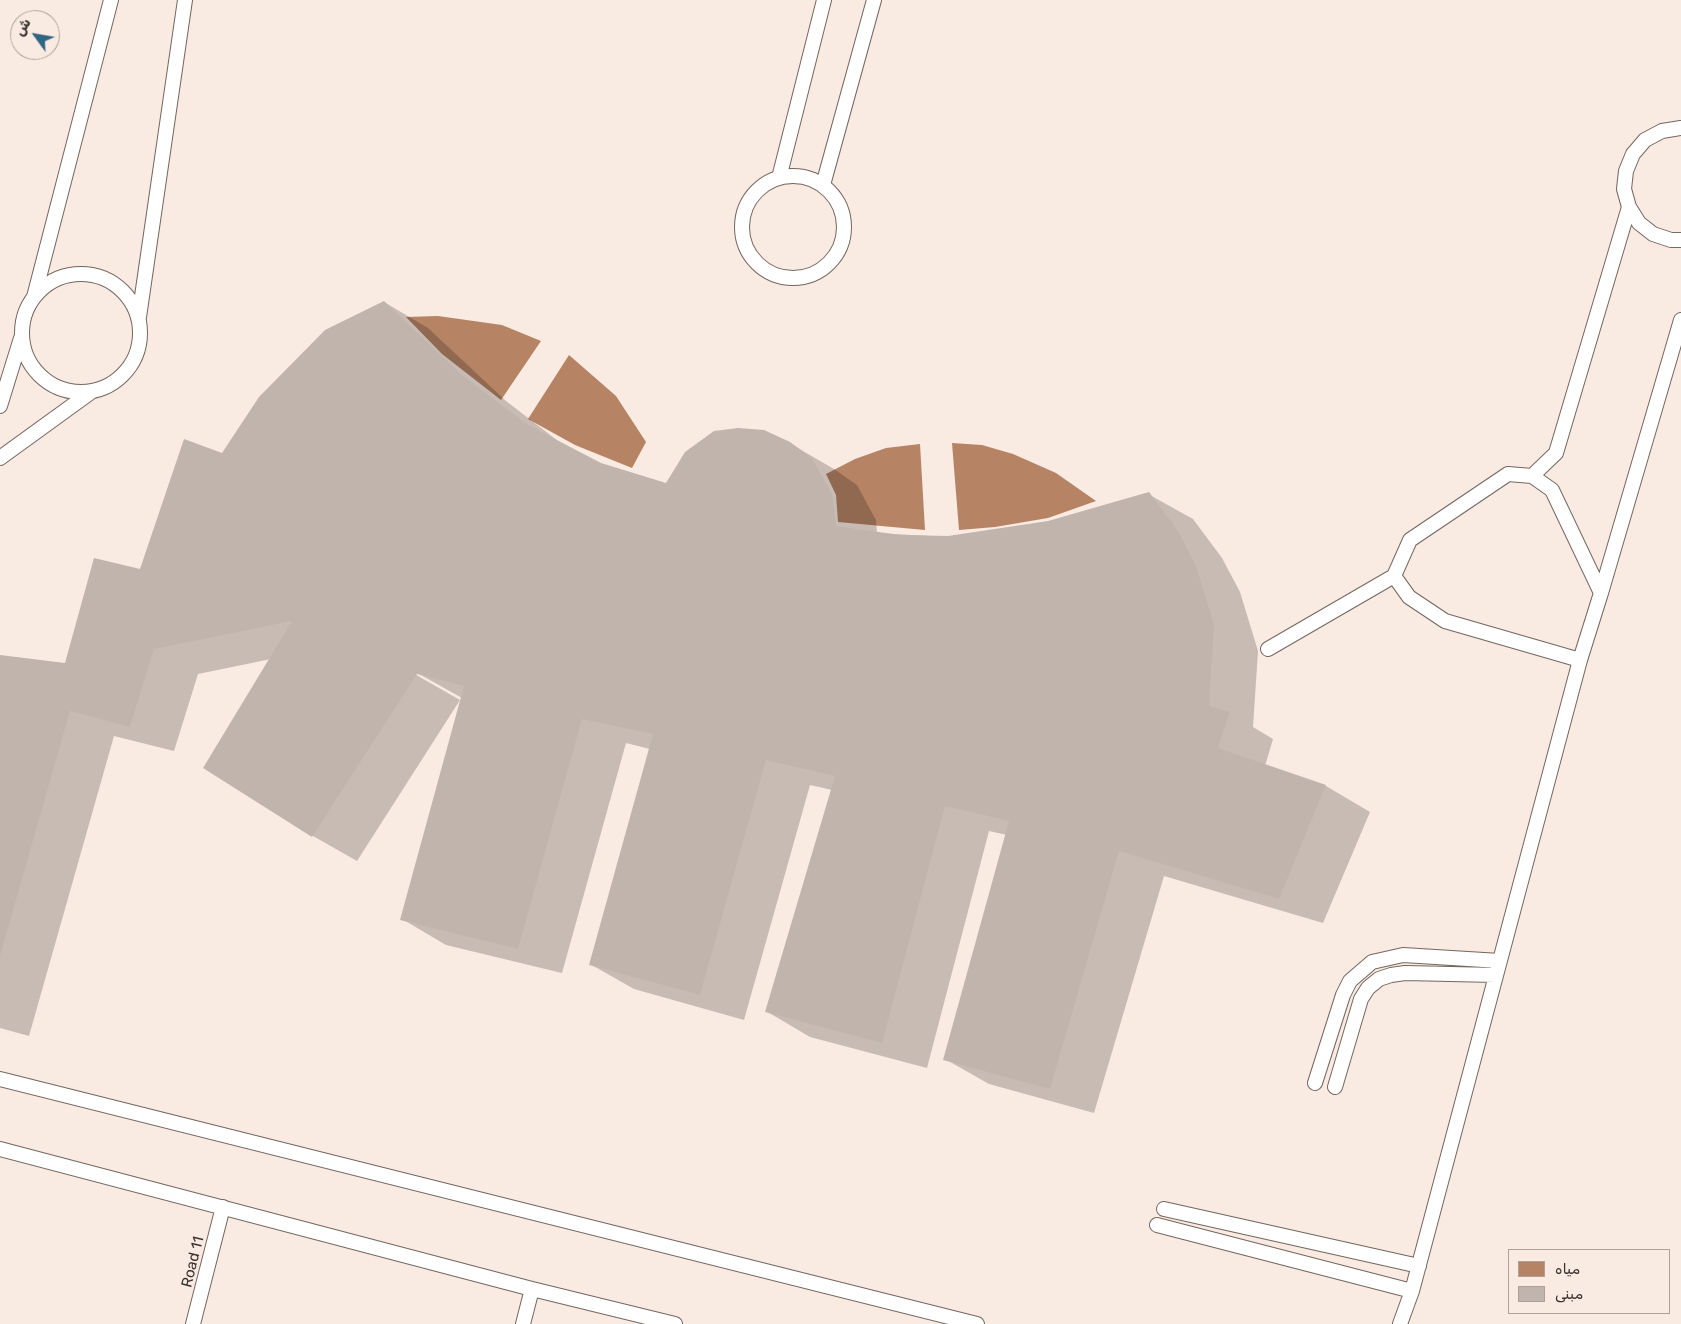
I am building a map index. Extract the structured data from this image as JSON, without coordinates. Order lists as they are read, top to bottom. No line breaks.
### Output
{"streets":{"lane":["Road 11"]},"legend":["مياه","مبنى"],"north":"top left"}
